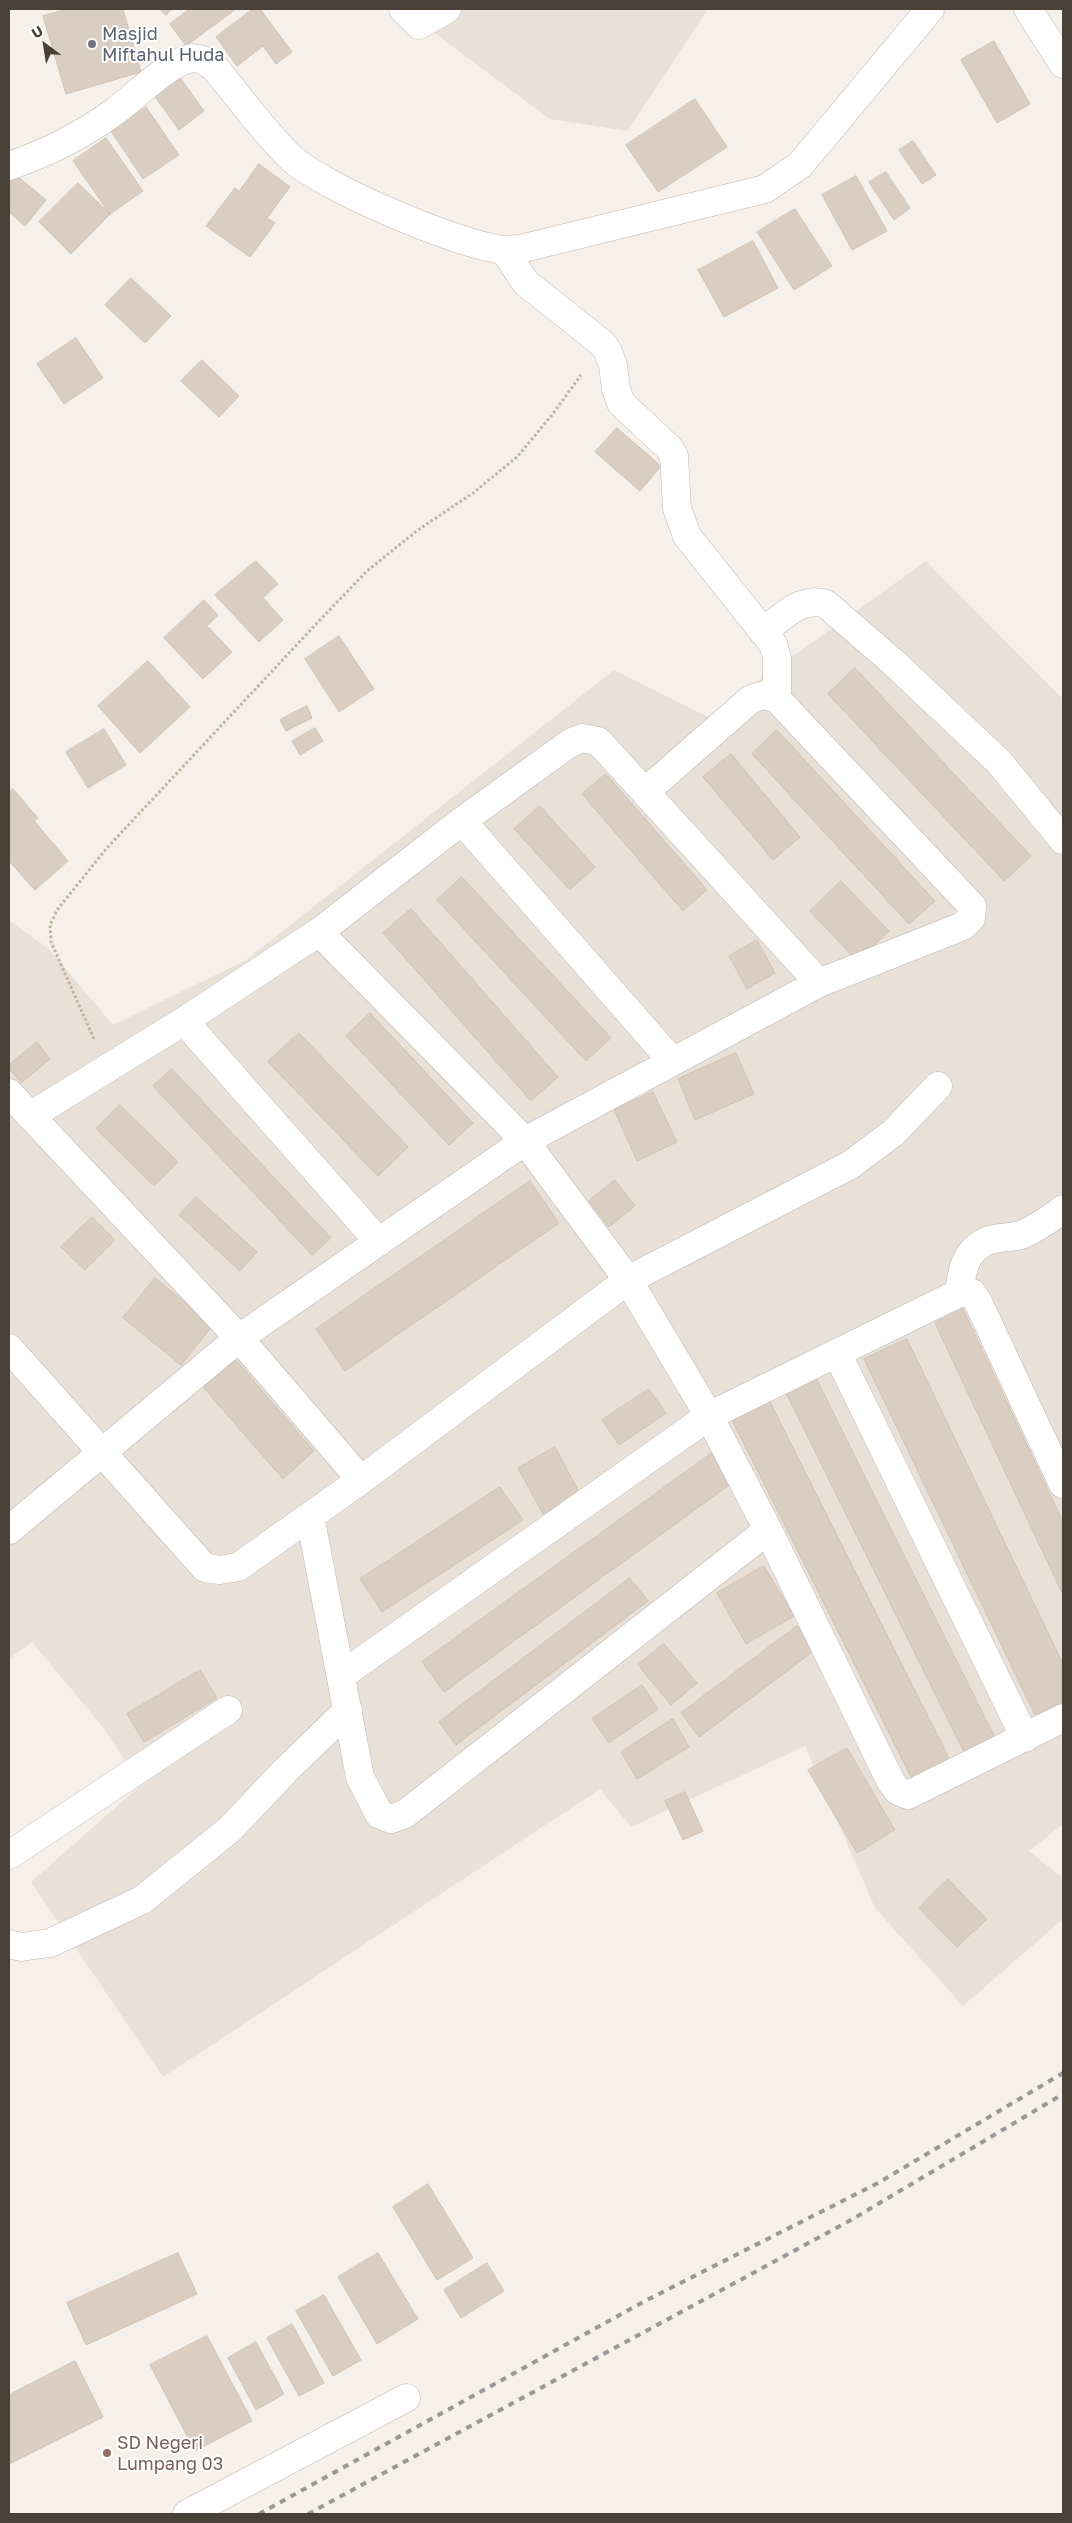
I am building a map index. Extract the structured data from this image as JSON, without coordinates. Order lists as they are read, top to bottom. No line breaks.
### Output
{"places":["Masjid Miftahul Huda","SD Negeri Lumpang 03"],"north":"top left"}
